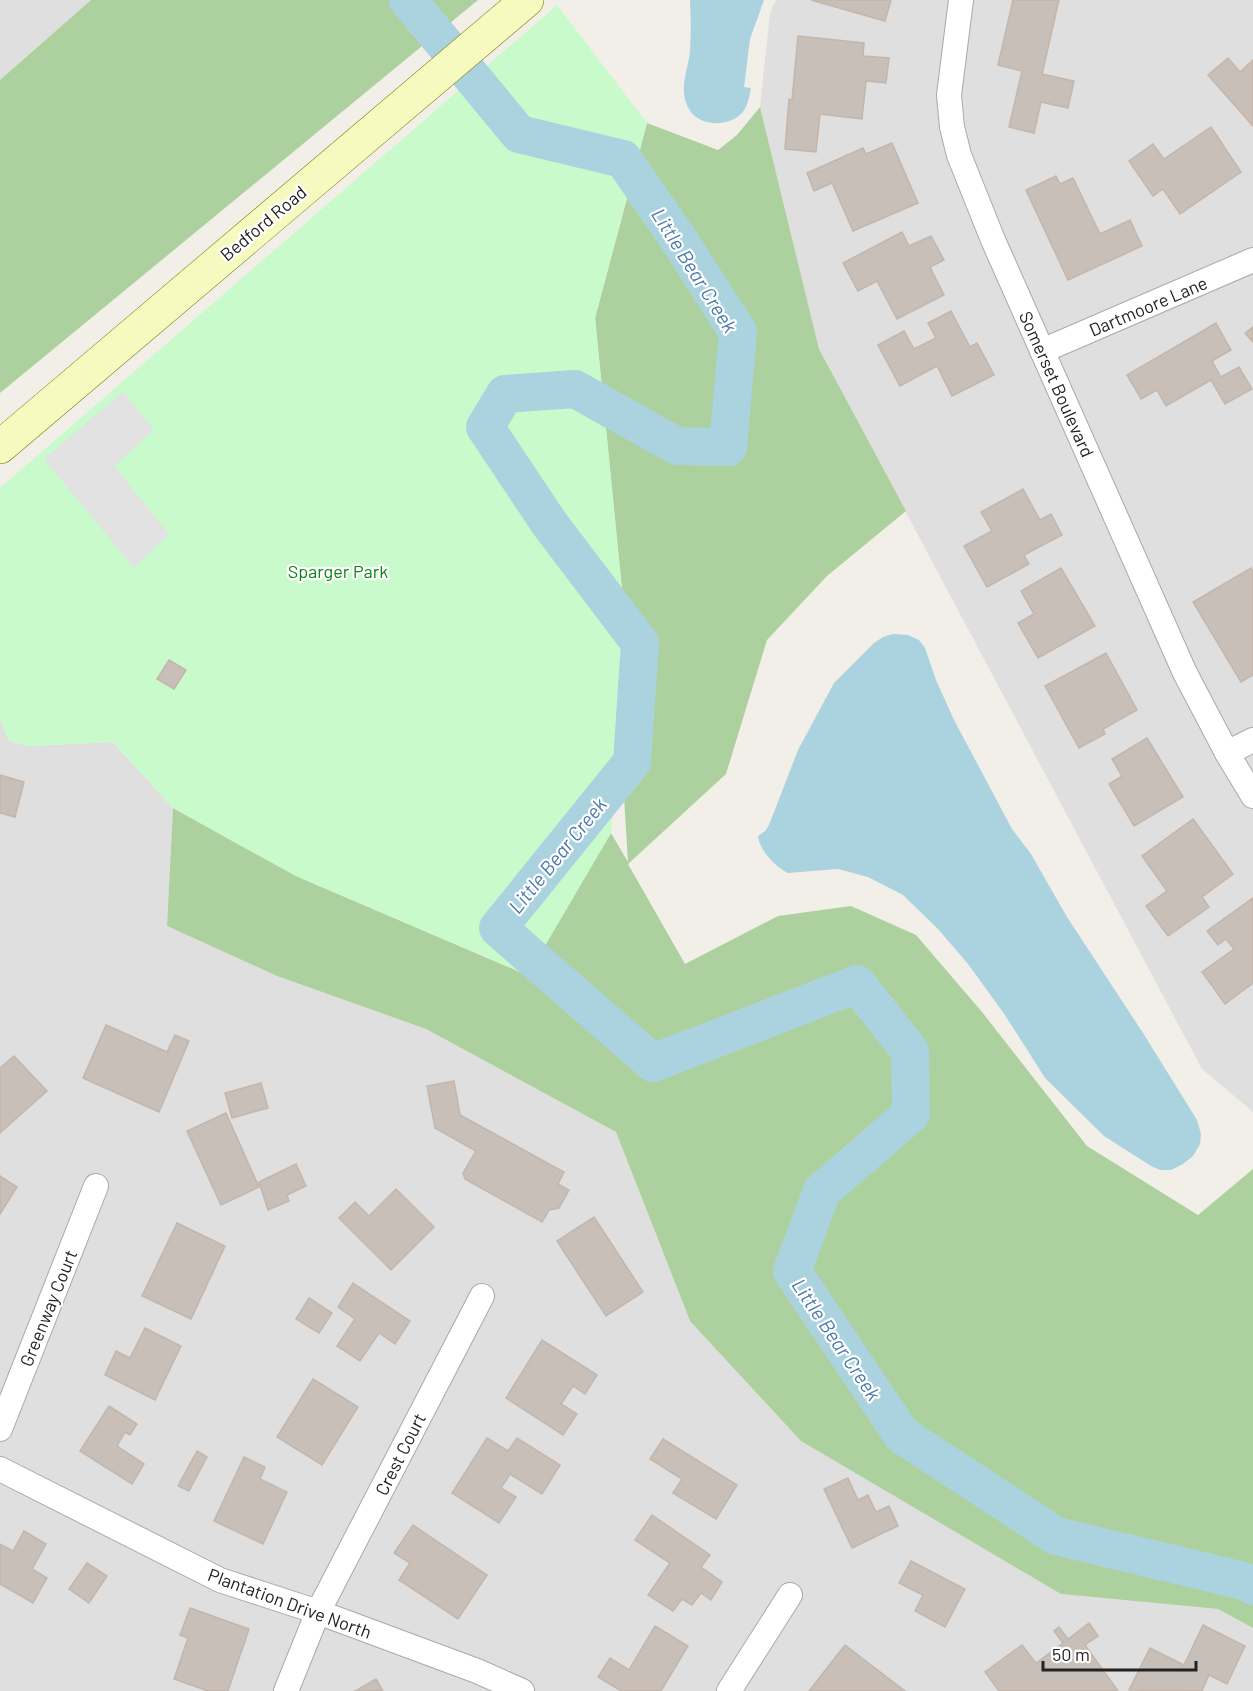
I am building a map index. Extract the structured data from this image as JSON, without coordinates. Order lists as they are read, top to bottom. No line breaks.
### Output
{"streets":{"street":["Bedford Road","Dartmoore Lane","Somerset Boulevard","Greenway Court","Crest Court","Plantation Drive North"]},"crossings":[["Dartmoore Lane","Somerset Boulevard"],["Crest Court","Plantation Drive North"]],"water":["Little Bear Creek"],"parks":["Sparger Park"],"scale_bar":"50 m"}
